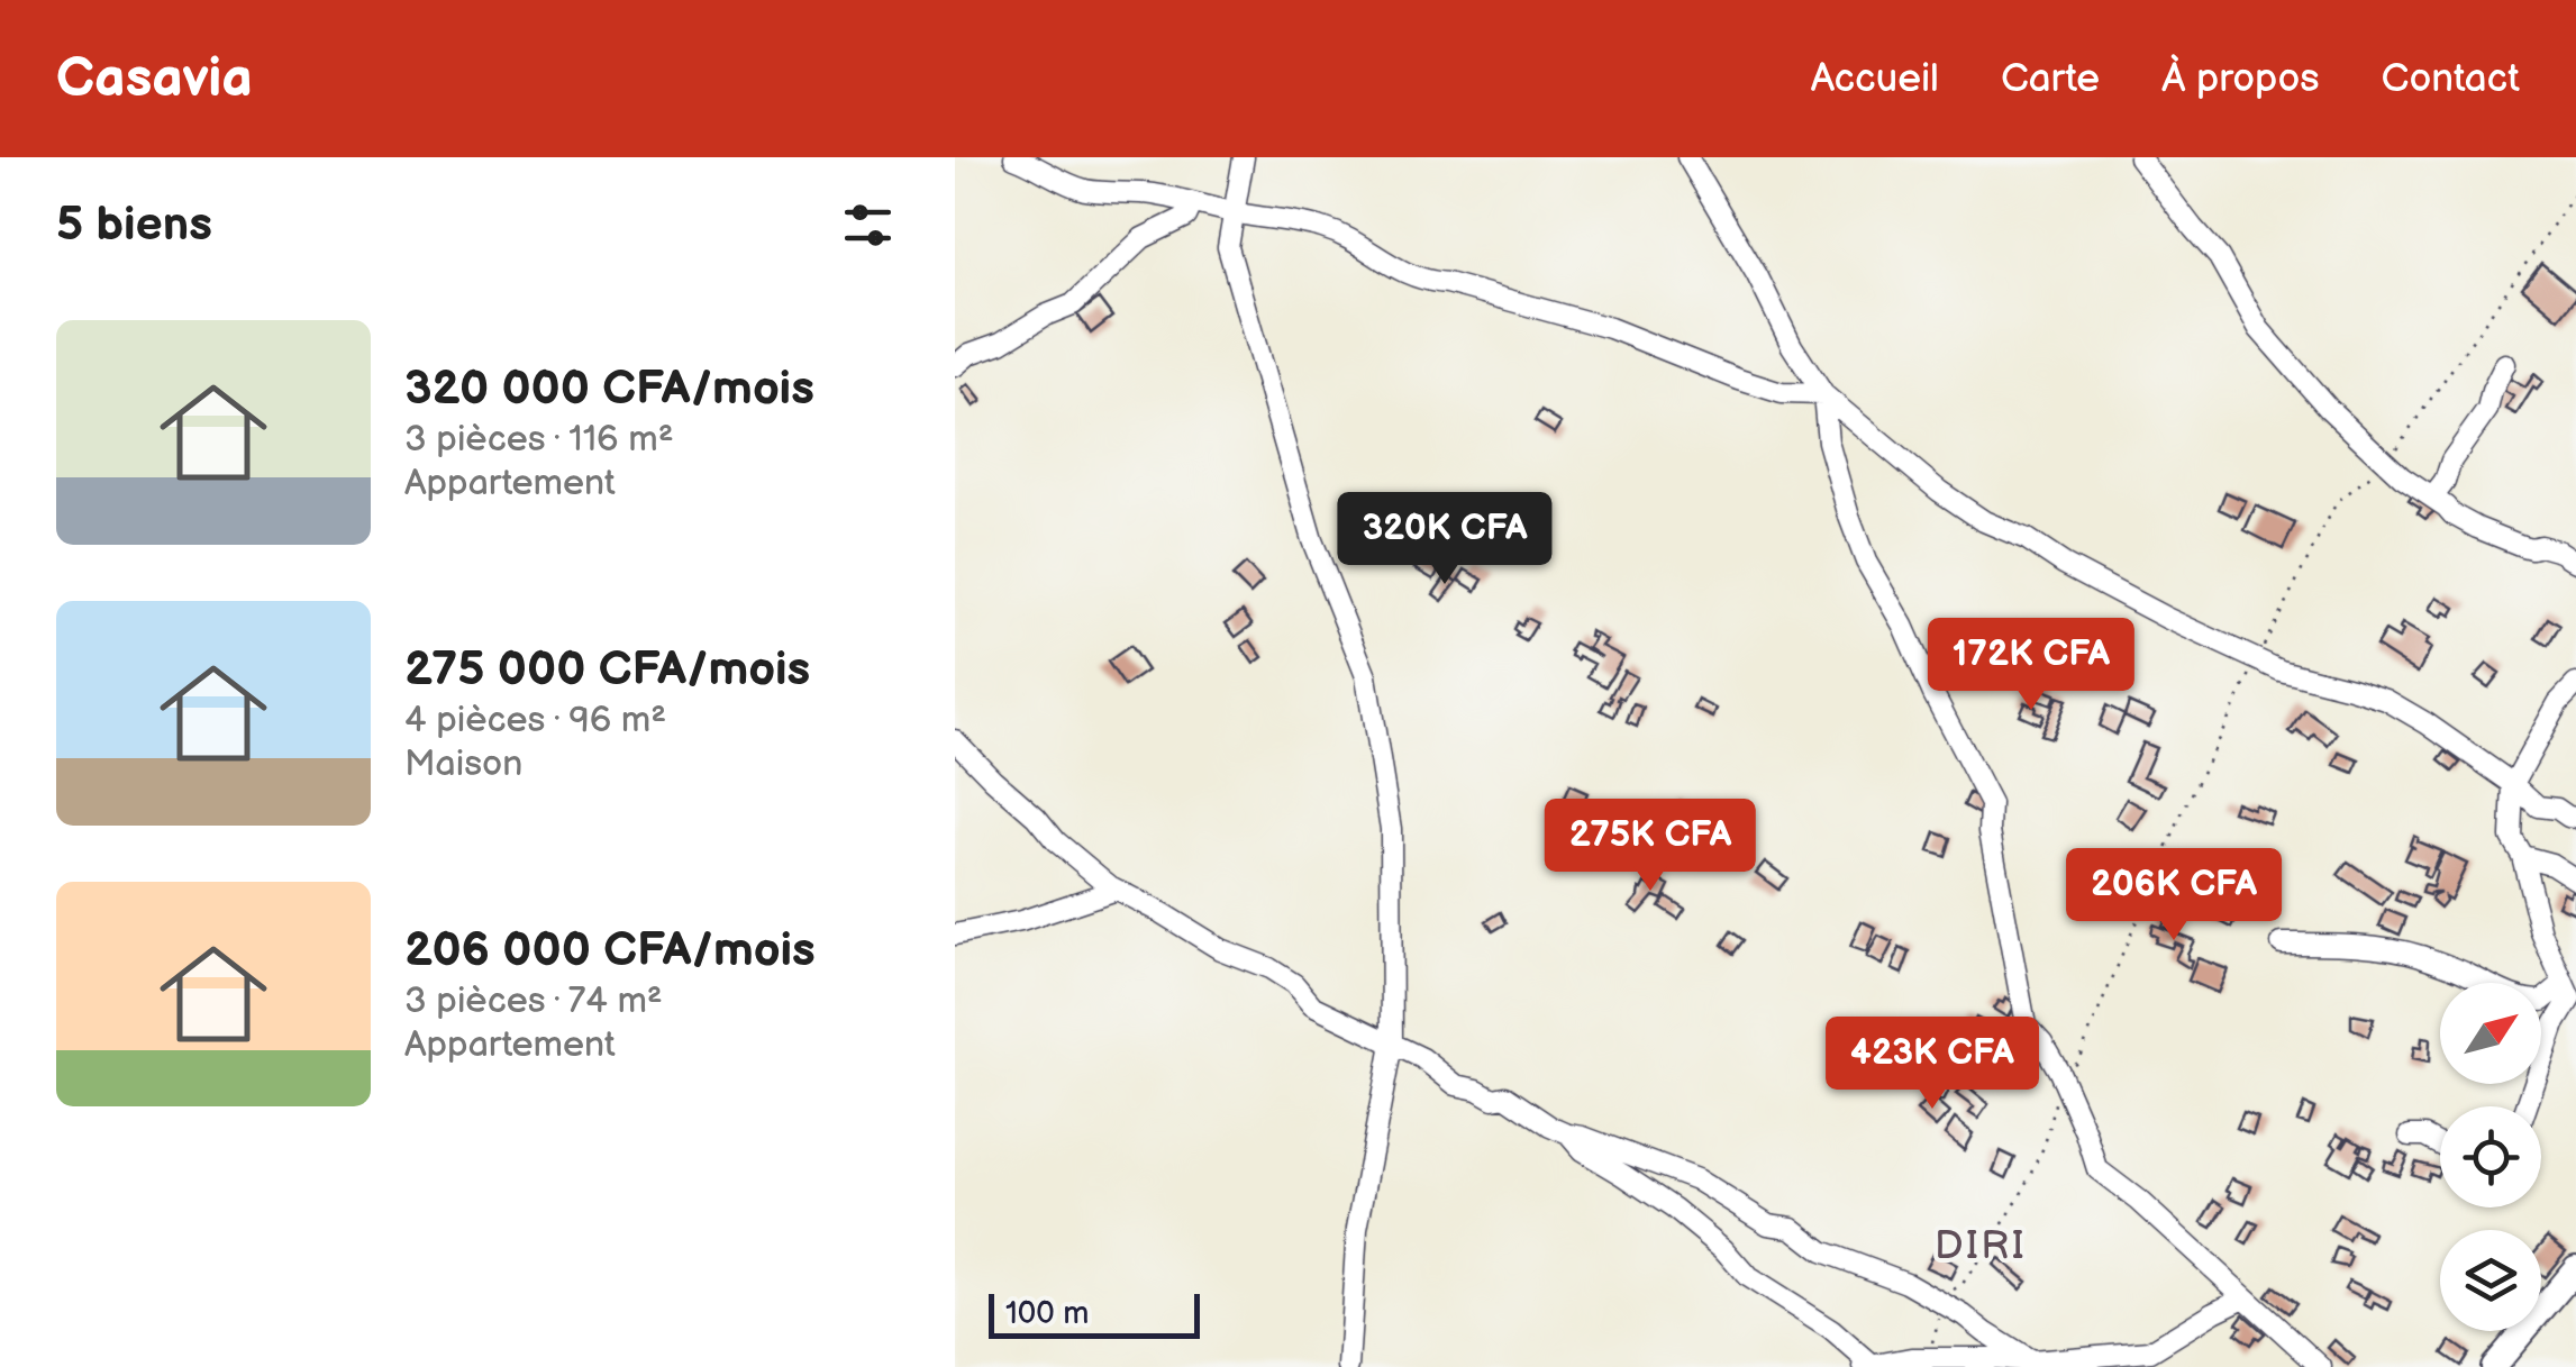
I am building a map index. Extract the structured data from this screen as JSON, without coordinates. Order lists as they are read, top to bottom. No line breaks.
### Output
{"districts":["DIRI"],"scale_bar":"100 m","north":"top right","page":{"header":"Casavia","nav":["Accueil","Carte","À propos","Contact"],"heading":"5 biens","list":[{"name":"320 000 CFA/mois","note":"3 pièces · 116 m² · Appartement"},{"name":"275 000 CFA/mois","note":"4 pièces · 96 m² · Maison"},{"name":"206 000 CFA/mois","note":"3 pièces · 74 m² · Appartement"}],"price":["320K CFA","172K CFA","275K CFA","206K CFA","423K CFA"],"scale":"100 m"}}
